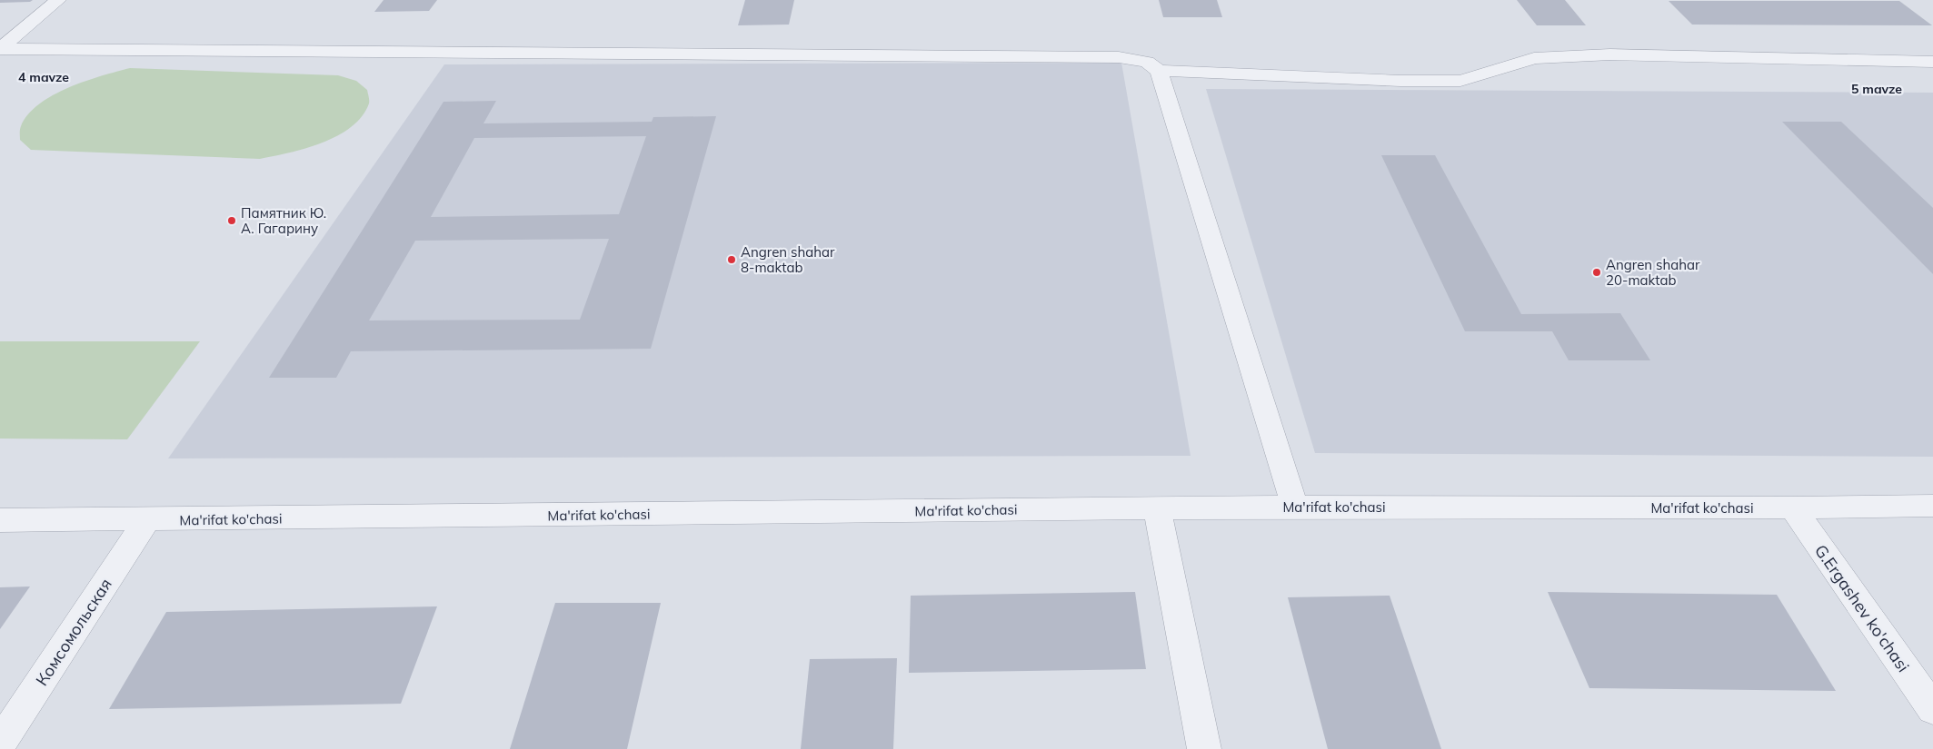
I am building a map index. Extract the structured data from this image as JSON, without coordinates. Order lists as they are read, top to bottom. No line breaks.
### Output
{"streets":{"street":["Ma'rifat ko'chasi","G.Ergashev ko'chasi","Комсомольская"]},"crossings":[["Ma'rifat ko'chasi","G.Ergashev ko'chasi"],["Ma'rifat ko'chasi","Комсомольская"]],"districts":["4 mavze","5 mavze"],"places":["Памятник Ю. А. Гагарину","Angren shahar 8-maktab","Angren shahar 20-maktab"]}
